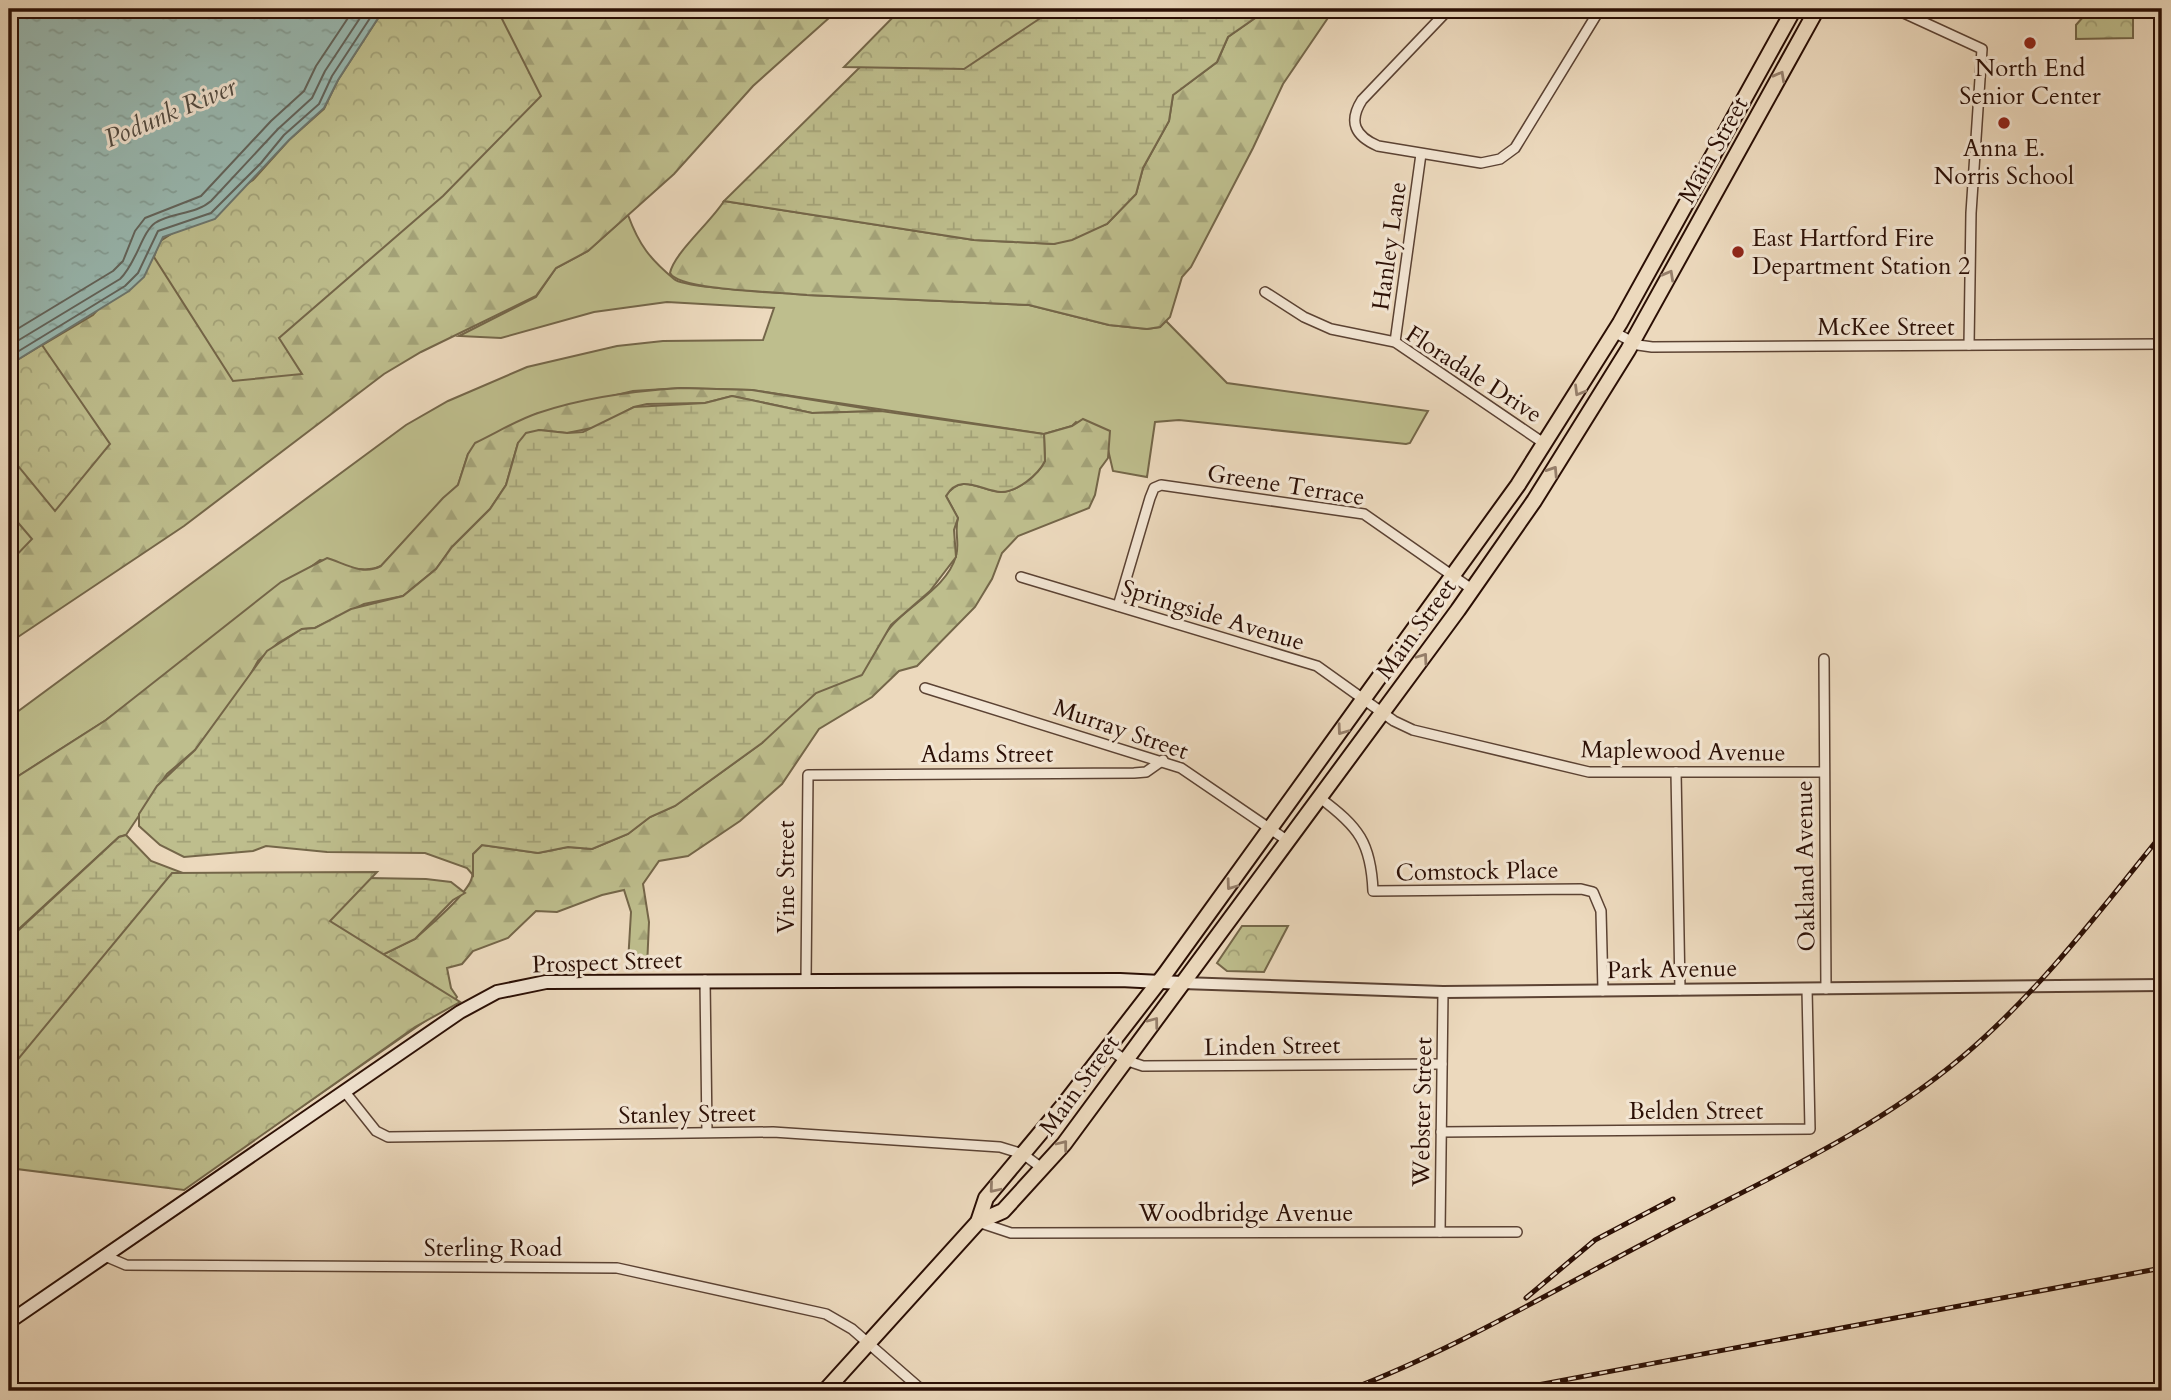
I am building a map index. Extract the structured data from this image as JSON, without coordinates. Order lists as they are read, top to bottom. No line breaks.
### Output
{"streets":{"highway":["Main Street"],"main road":["Prospect Street"],"street":["Hanley Lane","McKee Street","Floradale Drive","Greene Terrace","Springside Avenue","Murray Street","Maplewood Avenue","Adams Street","Oakland Avenue","Comstock Place","Vine Street","Park Avenue","Linden Street","Belden Street","Webster Street","Stanley Street","Woodbridge Avenue","Sterling Road"]},"crossings":[["Main Street","McKee Street"],["Main Street","Floradale Drive"],["Main Street","Greene Terrace"],["Main Street","Springside Avenue"],["Main Street","Murray Street"],["Main Street","Maplewood Avenue"],["Main Street","Comstock Place"],["Main Street","Prospect Street"],["Main Street","Park Avenue"],["Main Street","Linden Street"],["Main Street","Stanley Street"],["Main Street","Woodbridge Avenue"],["Main Street","Sterling Road"],["Hanley Lane","Floradale Drive"],["Greene Terrace","Springside Avenue"],["Springside Avenue","Maplewood Avenue"],["Murray Street","Adams Street"],["Maplewood Avenue","Oakland Avenue"],["Adams Street","Vine Street"],["Oakland Avenue","Park Avenue"],["Comstock Place","Park Avenue"],["Vine Street","Prospect Street"],["Prospect Street","Park Avenue"],["Prospect Street","Stanley Street"],["Prospect Street","Sterling Road"],["Park Avenue","Belden Street"],["Park Avenue","Webster Street"],["Linden Street","Webster Street"],["Belden Street","Webster Street"],["Webster Street","Woodbridge Avenue"]],"water":["Podunk River"],"places":["North End Senior Center","Anna E. Norris School","East Hartford Fire Department Station 2"]}
